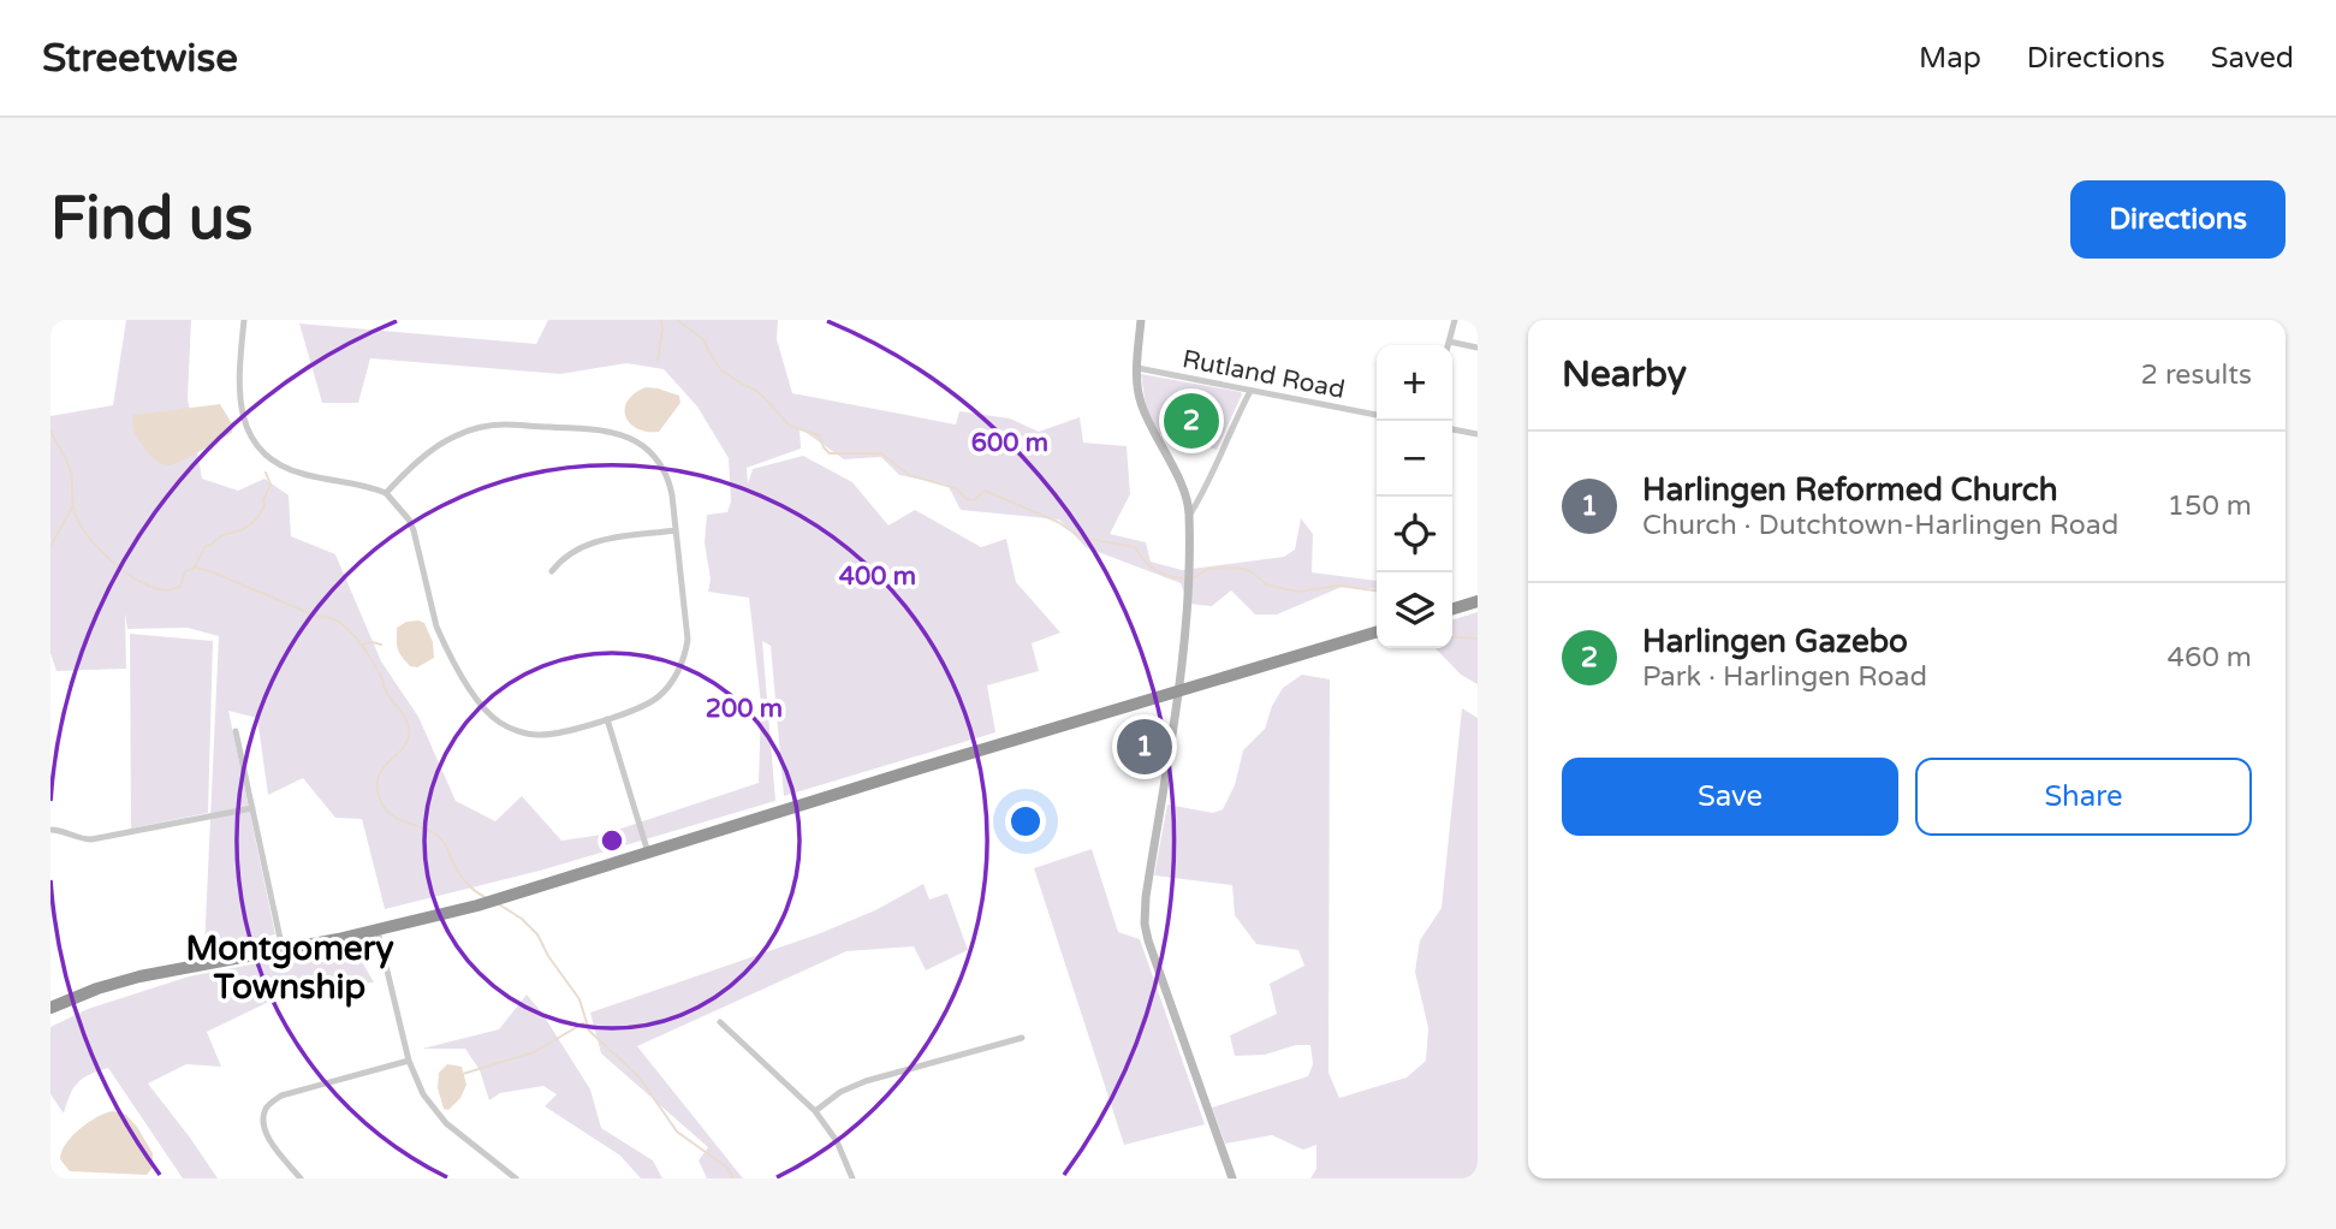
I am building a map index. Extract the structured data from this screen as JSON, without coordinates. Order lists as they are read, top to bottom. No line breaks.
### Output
{"streets":{"street":["Rutland Road"]},"districts":["Montgomery Township"],"page":{"header":"Streetwise","nav":["Map","Directions","Saved"],"buttons":["Directions",["Save","Share"]],"title":"Find us","heading":["Nearby","2 results"],"map_buttons":["+","−"],"pins":["2","1"],"list":[{"mark":"1","name":"Harlingen Reformed Church","note":"Church · Dutchtown-Harlingen Road","value":"150 m"},{"mark":"2","name":"Harlingen Gazebo","note":"Park · Harlingen Road","value":"460 m"}]},"rings":["600 m","400 m","200 m"]}
